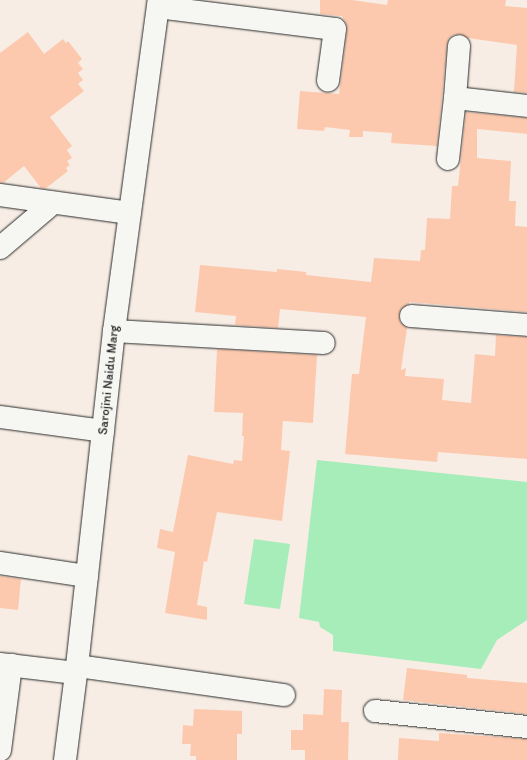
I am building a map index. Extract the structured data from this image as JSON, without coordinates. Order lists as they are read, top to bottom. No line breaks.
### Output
{"streets":{"street":["Sarojini Naidu Marg"]}}
